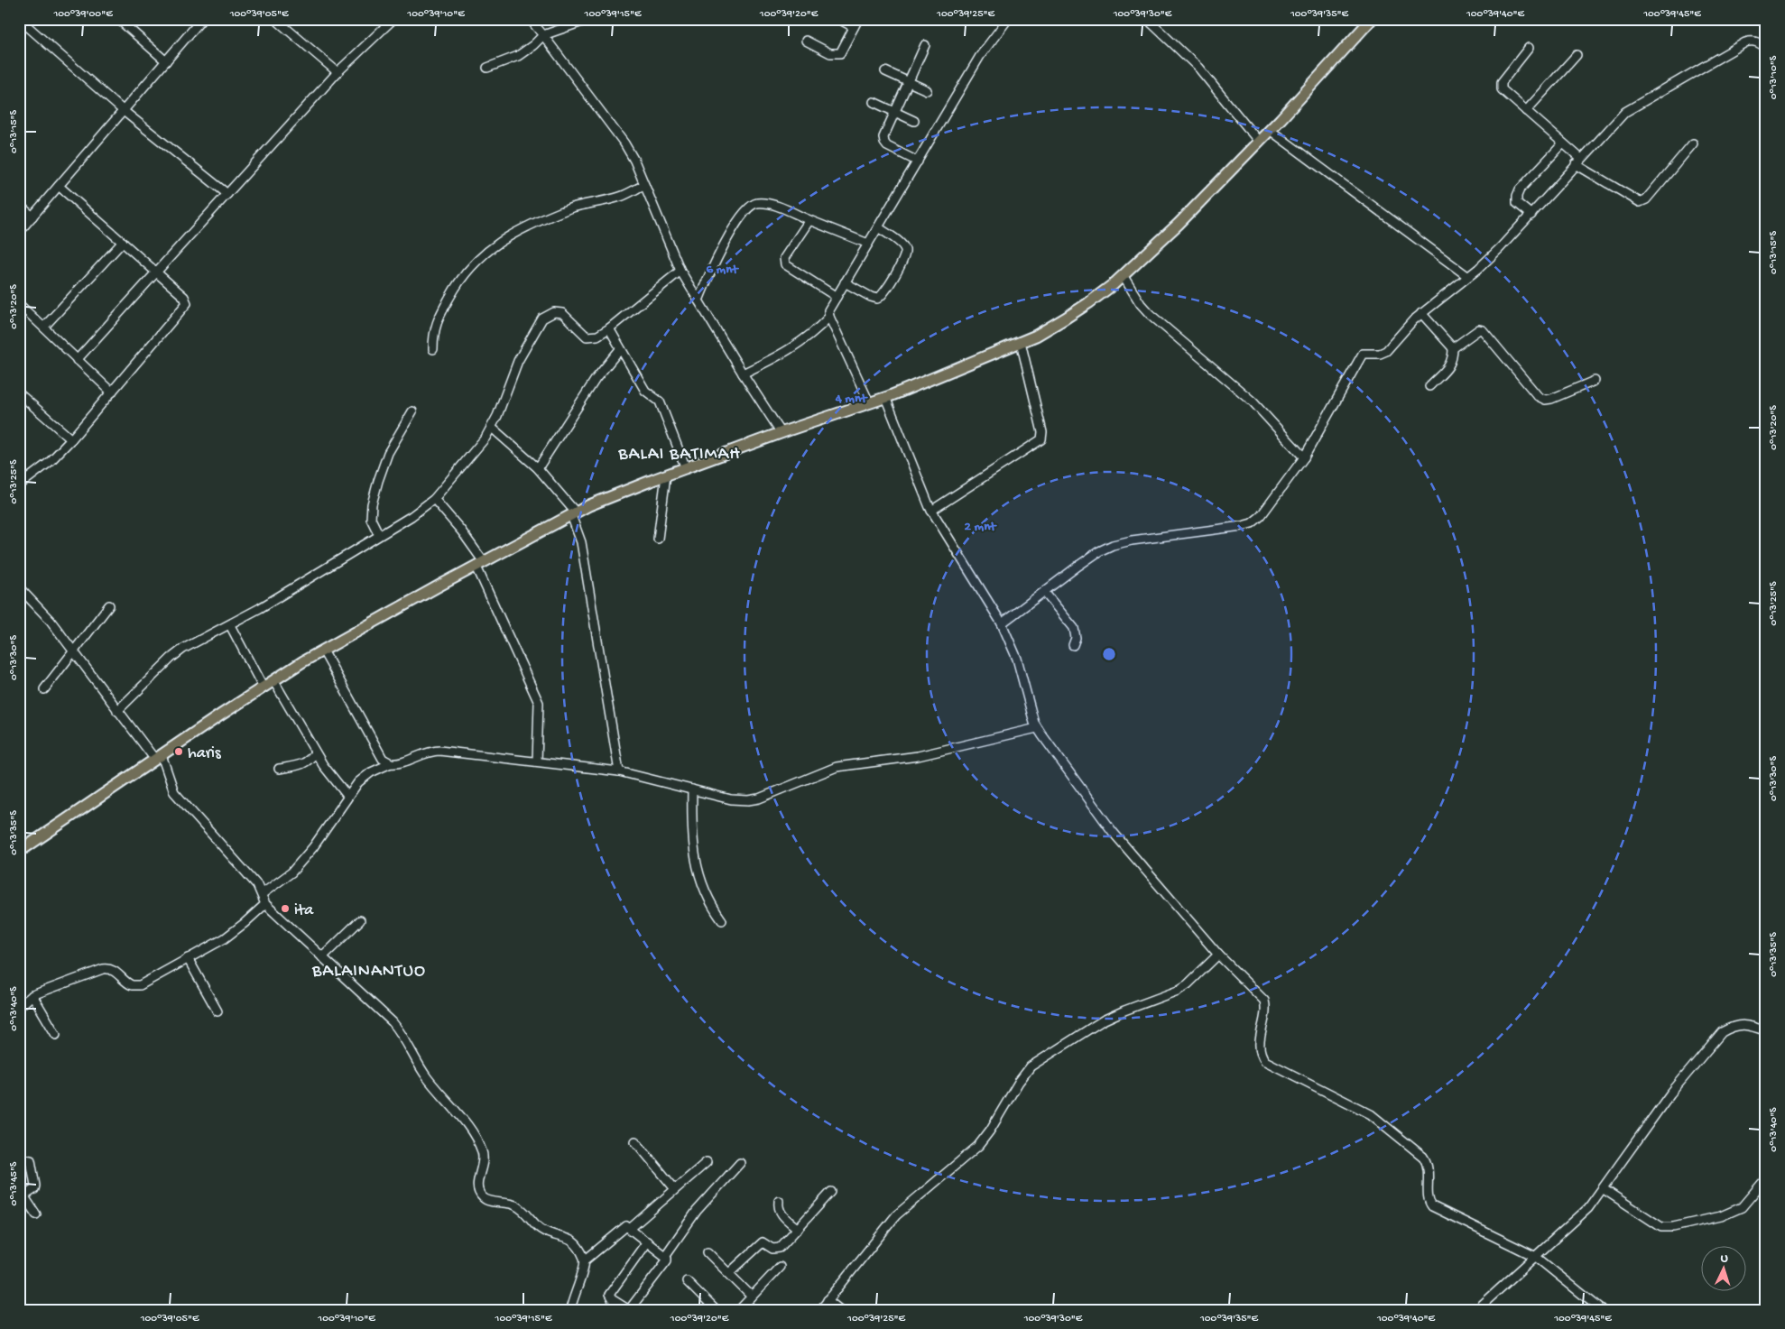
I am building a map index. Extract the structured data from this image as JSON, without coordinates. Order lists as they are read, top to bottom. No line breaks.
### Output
{"districts":["BALAI BATIMAH","BALAINANTUO"],"places":["haris","ita"],"north":"top","coordinates":["100°39'00\"E","100°39'05\"E","100°39'10\"E","100°39'15\"E","100°39'20\"E","100°39'25\"E","100°39'30\"E","100°39'35\"E","100°39'40\"E","100°39'45\"E","0°13'10\"S","0°13'15\"S","0°13'20\"S","0°13'25\"S","0°13'30\"S","0°13'35\"S","0°13'40\"S","0°13'45\"S"],"rings":["6 mnt","4 mnt","2 mnt"]}
